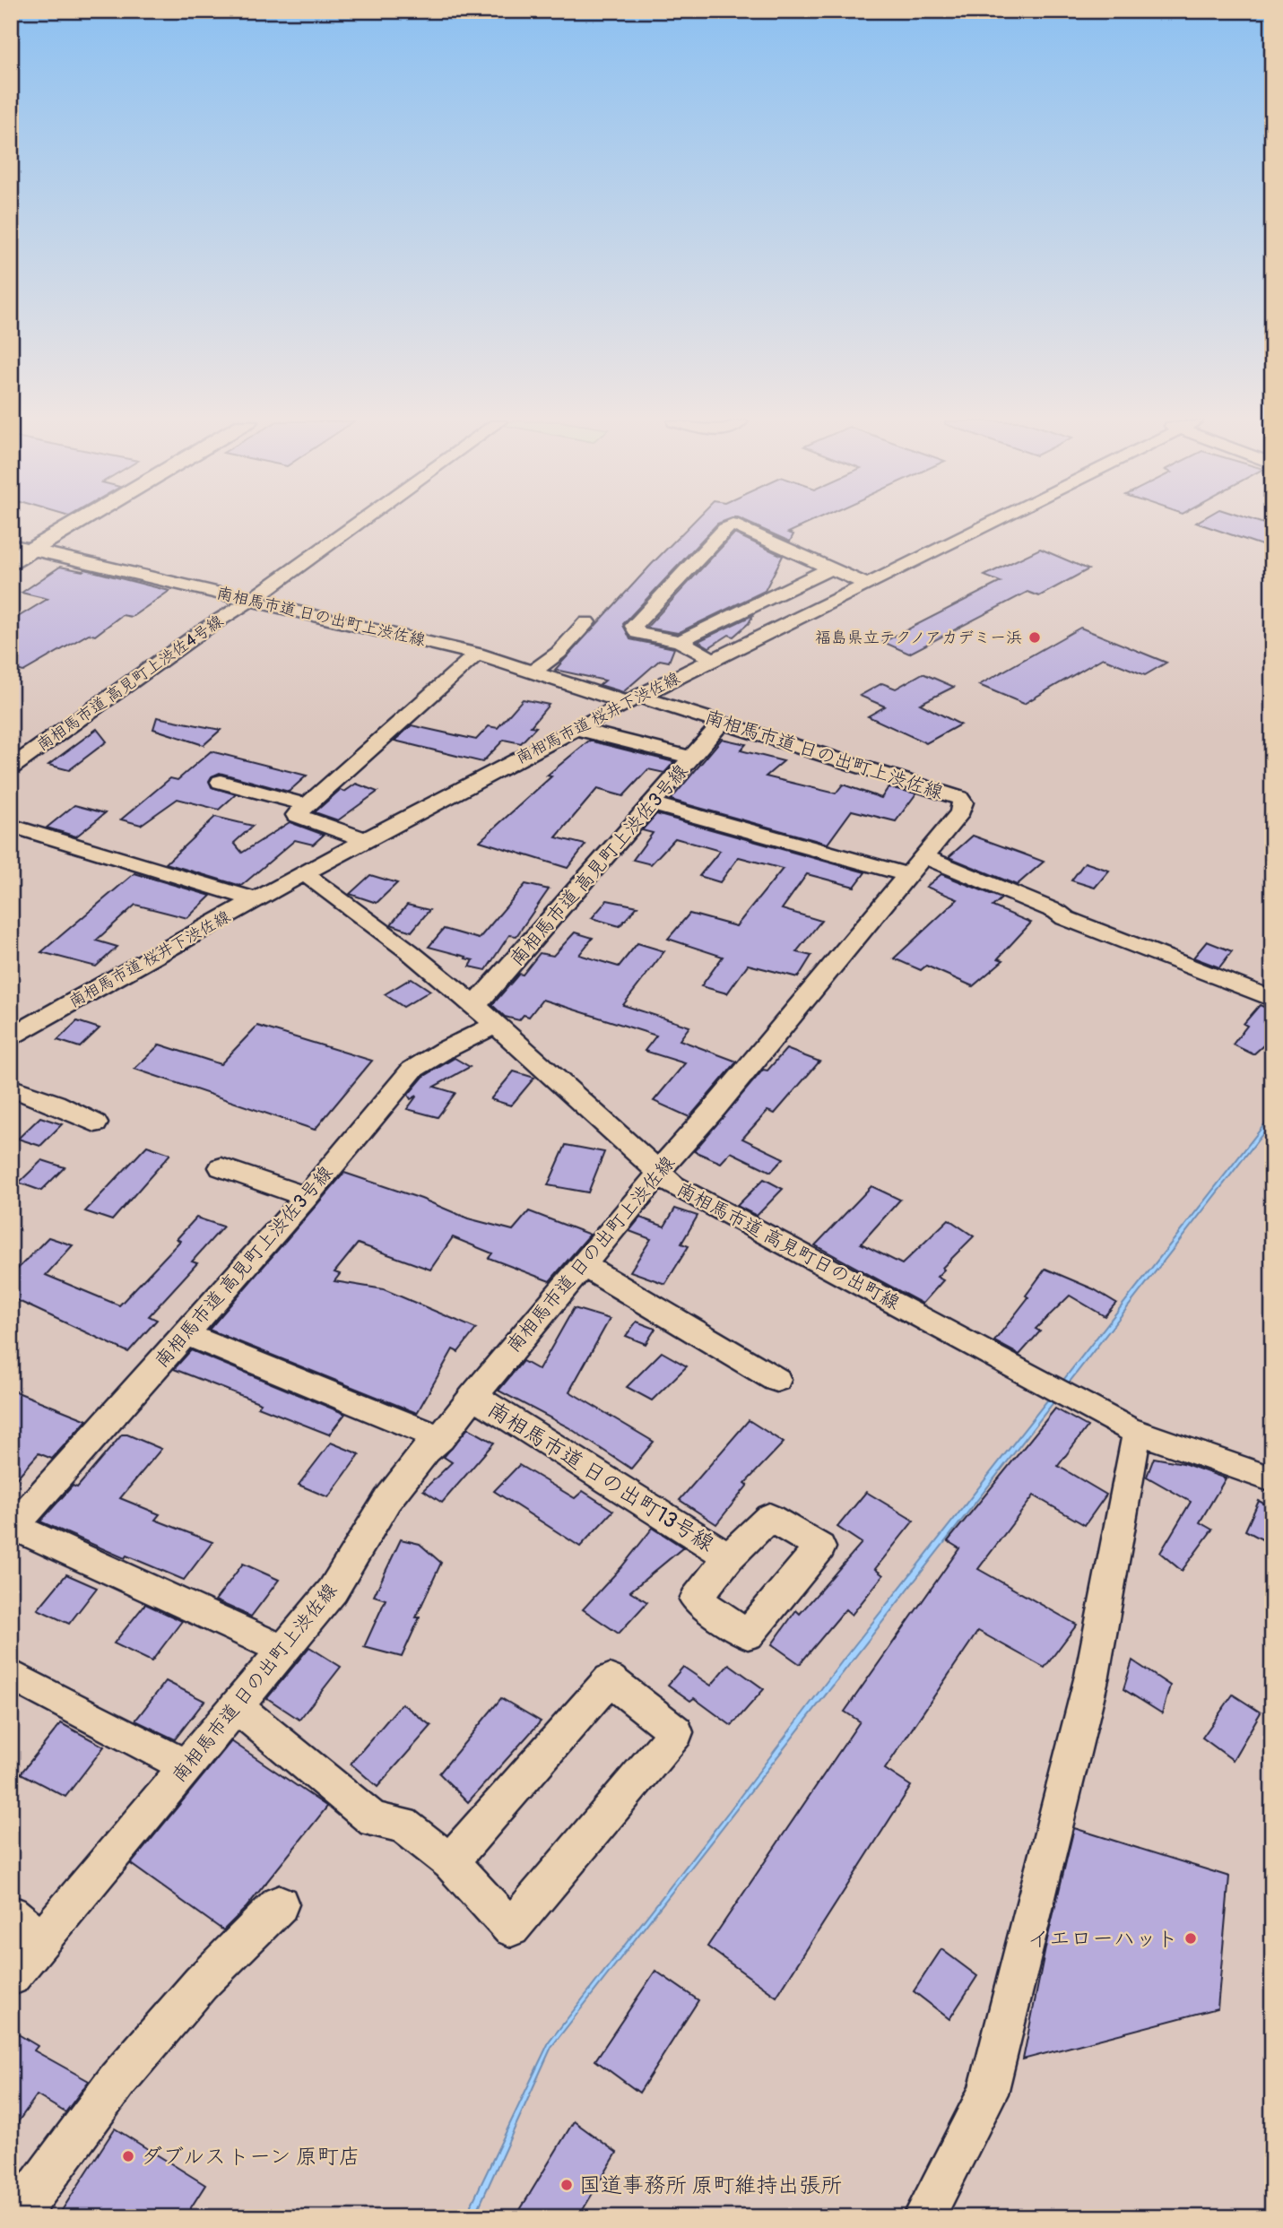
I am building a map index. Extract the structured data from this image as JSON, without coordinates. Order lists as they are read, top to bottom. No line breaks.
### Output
{"streets":{"street":["南相馬市道 日の出町上渋佐線","南相馬市道 高見町上渋佐4号線","南相馬市道 桜井下渋佐線","南相馬市道 高見町上渋佐3号線","南相馬市道 高見町日の出町線","南相馬市道 日の出町13号線"]},"crossings":[["南相馬市道 日の出町上渋佐線","南相馬市道 高見町上渋佐4号線"],["南相馬市道 日の出町上渋佐線","南相馬市道 桜井下渋佐線"],["南相馬市道 日の出町上渋佐線","南相馬市道 高見町上渋佐3号線"],["南相馬市道 日の出町上渋佐線","南相馬市道 高見町日の出町線"],["南相馬市道 日の出町上渋佐線","南相馬市道 日の出町13号線"],["南相馬市道 桜井下渋佐線","南相馬市道 高見町日の出町線"],["南相馬市道 高見町上渋佐3号線","南相馬市道 高見町日の出町線"]],"places":["福島県立テクノアカデミー浜","イエローハット","ダブルストーン 原町店","国道事務所 原町維持出張所"]}
